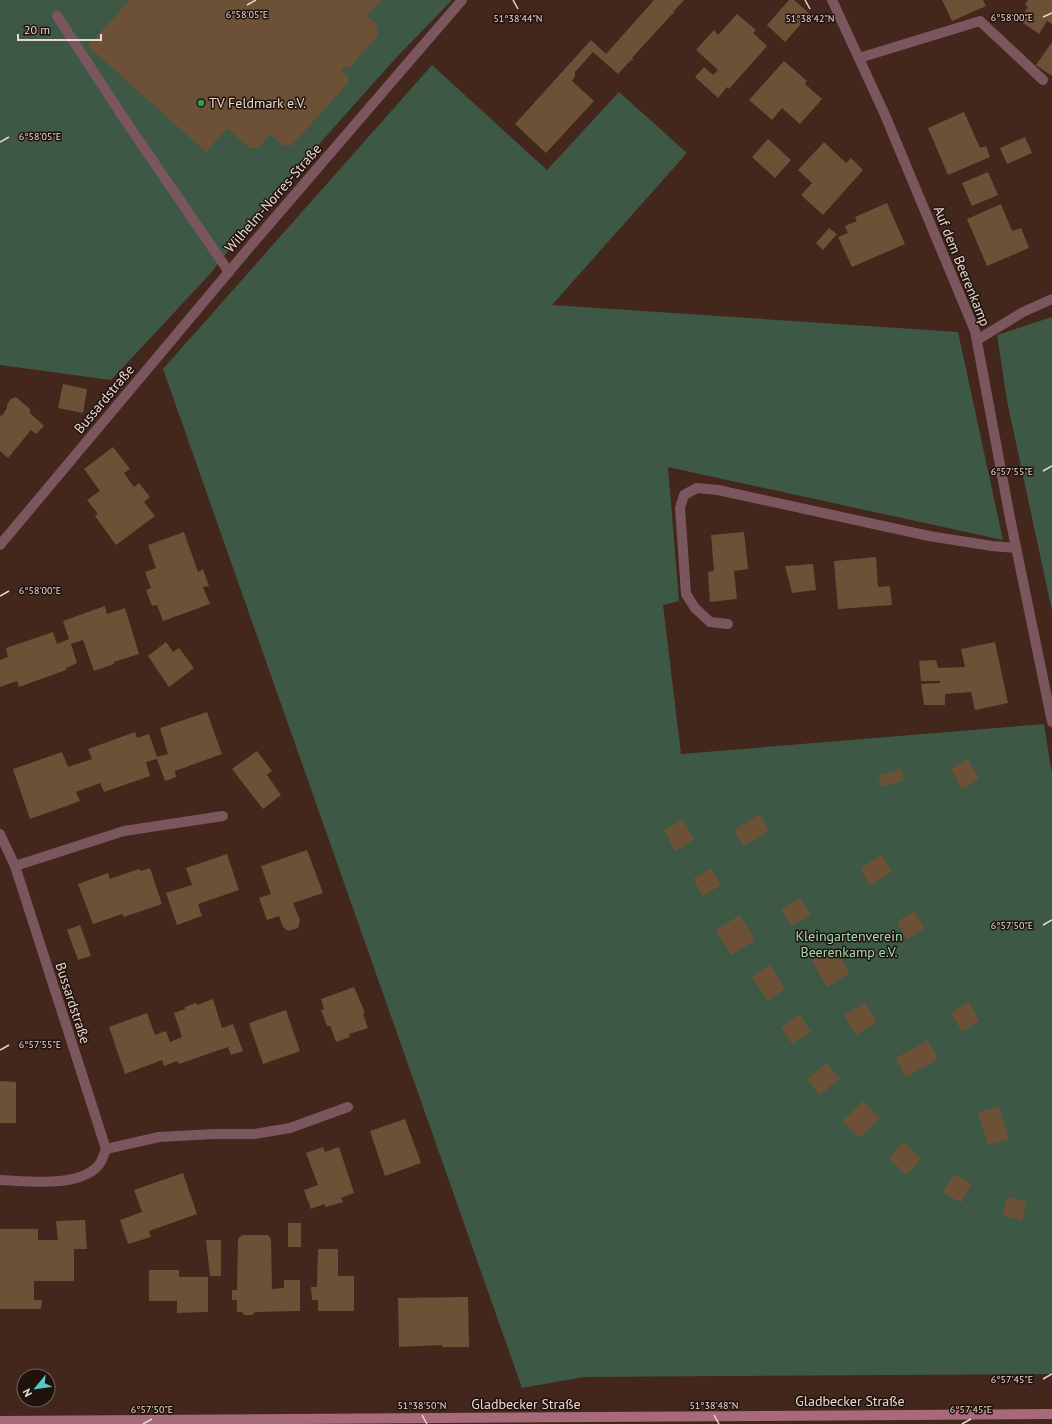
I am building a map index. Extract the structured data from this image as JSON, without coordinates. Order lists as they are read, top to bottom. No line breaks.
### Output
{"streets":{"main road":["Gladbecker Straße"],"street":["Wilhelm-Norres-Straße","Auf dem Beerenkamp","Bussardstraße"]},"crossings":[["Wilhelm-Norres-Straße","Bussardstraße"]],"parks":["Kleingartenverein Beerenkamp e.V."],"places":["TV Feldmark e.V."],"scale_bar":"20 m","north":"bottom left","coordinates":["6°58'05\"E","6°58'00\"E","51°38'44\"N","51°38'42\"N","6°57'55\"E","6°57'50\"E","6°57'45\"E","51°38'50\"N","51°38'48\"N"]}
